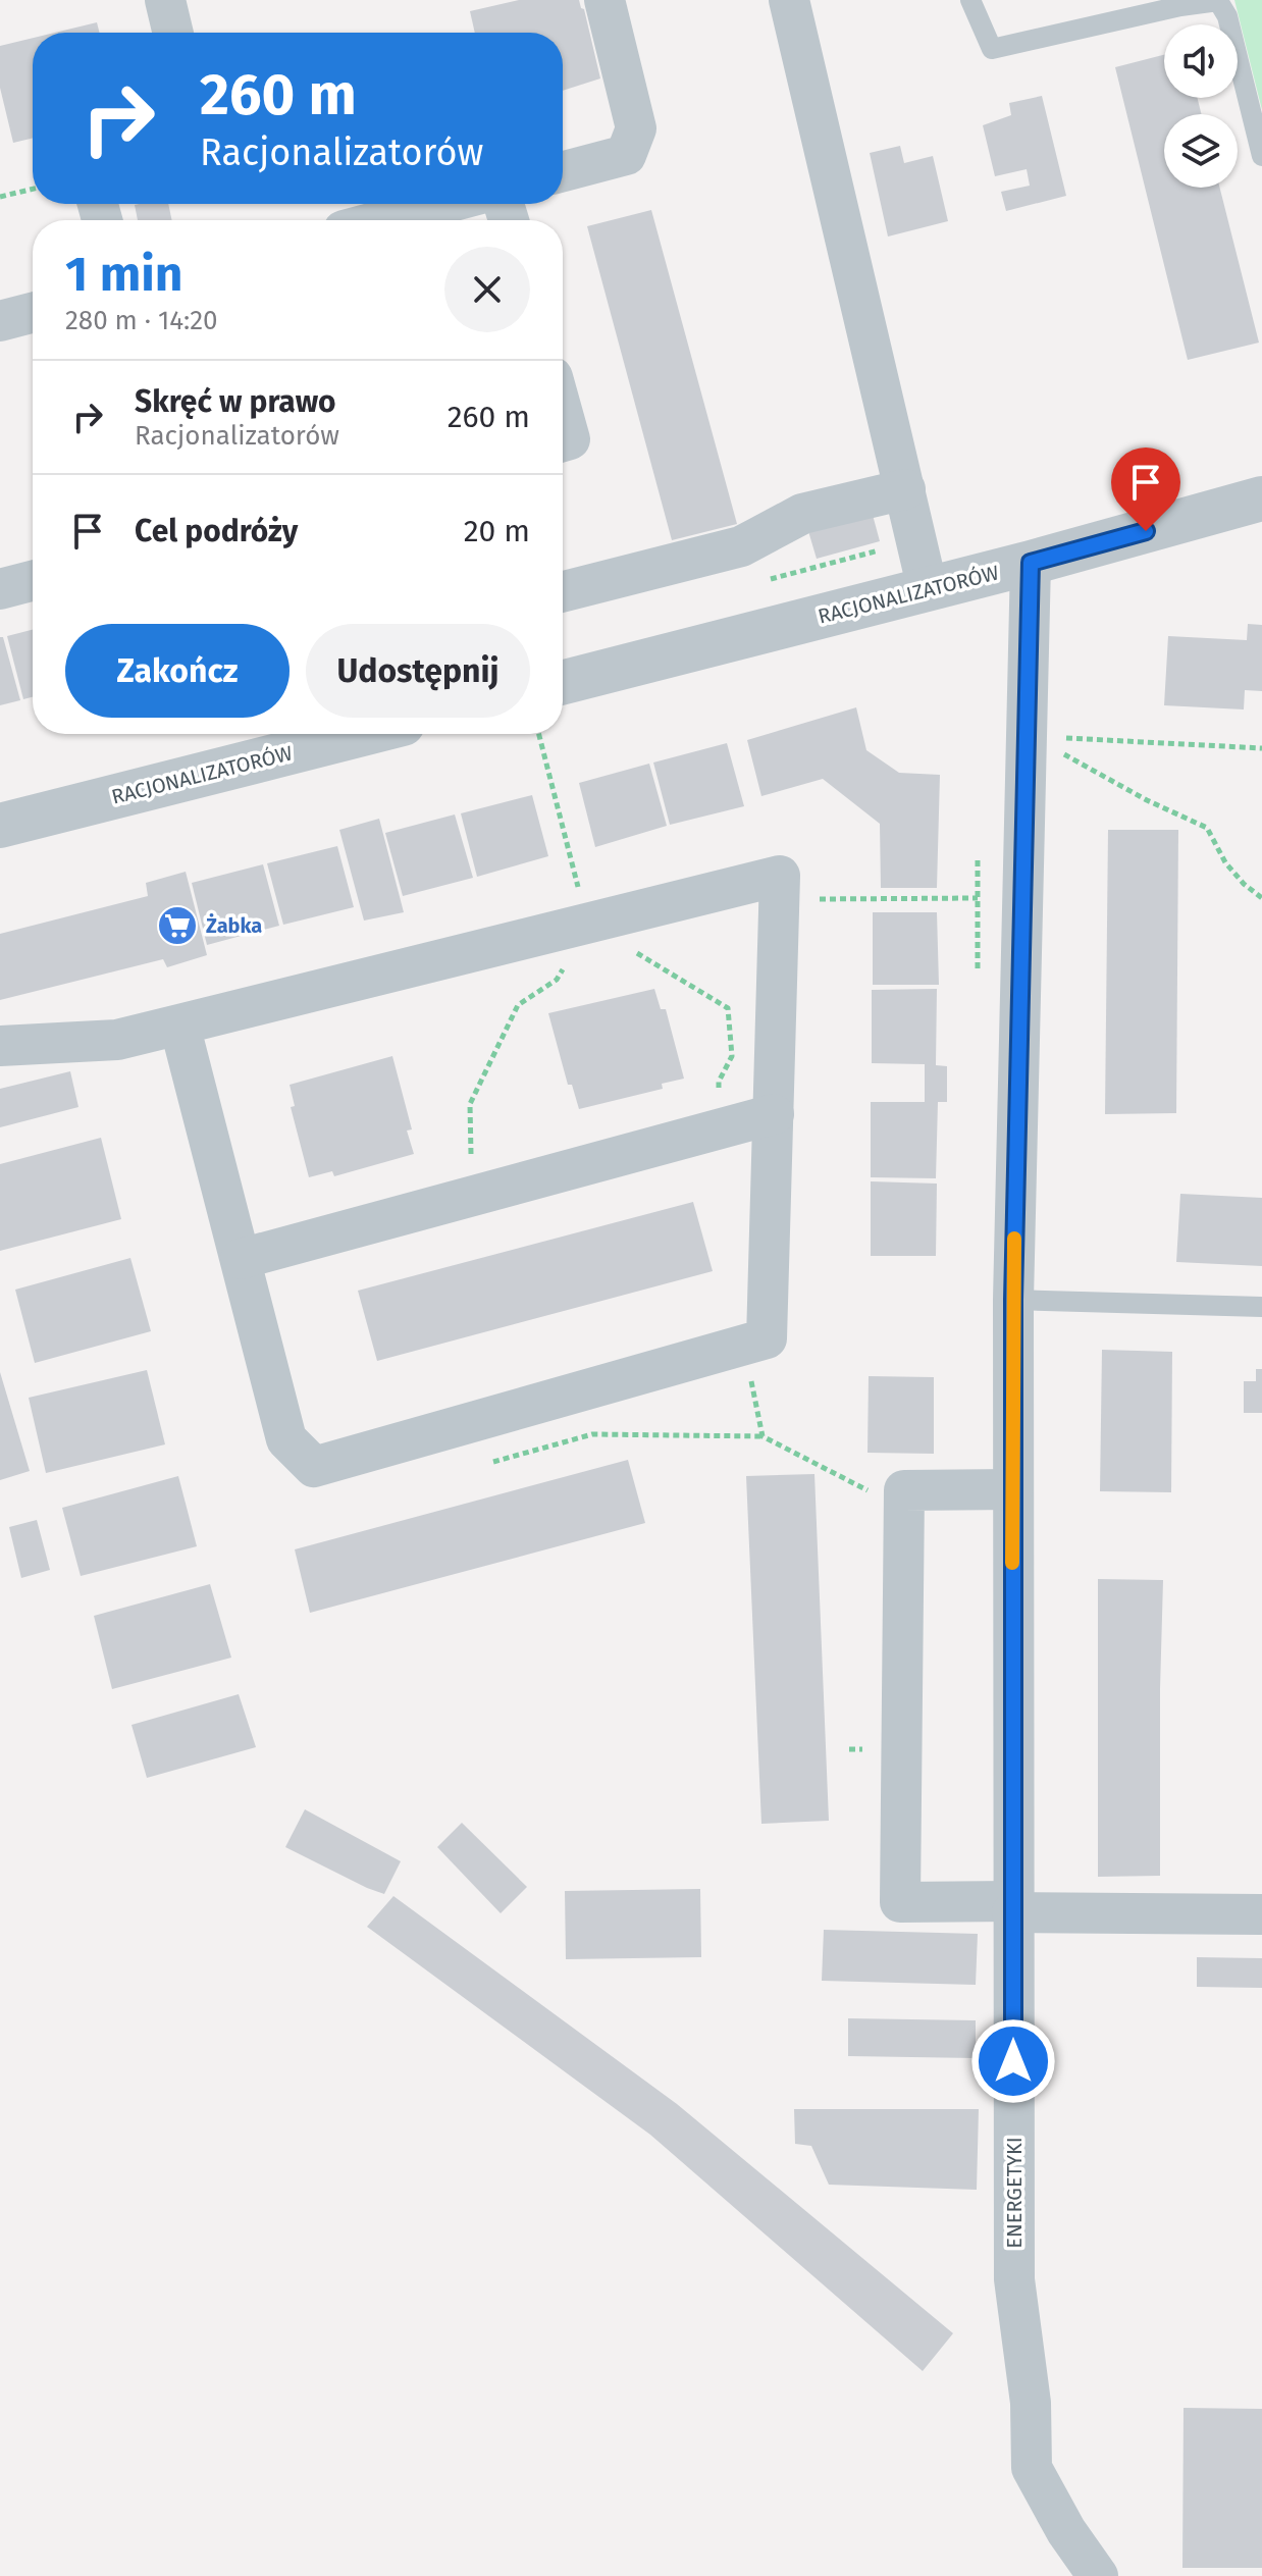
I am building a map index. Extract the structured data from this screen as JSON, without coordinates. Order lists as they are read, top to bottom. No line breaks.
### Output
{"streets":{"street":["RACJONALIZATORÓW","ENERGETYKI"]},"crossings":[["RACJONALIZATORÓW","ENERGETYKI"]],"places":{"supermarket":["Żabka"]},"page":{"turn":["260 m","Racjonalizatorów"],"heading":["1 min","280 m · 14:20"],"list":[{"name":"Skręć w prawo","note":"Racjonalizatorów","value":"260 m"},{"name":"Cel podróży","value":"20 m"}],"buttons":["Zakończ","Udostępnij"]}}
